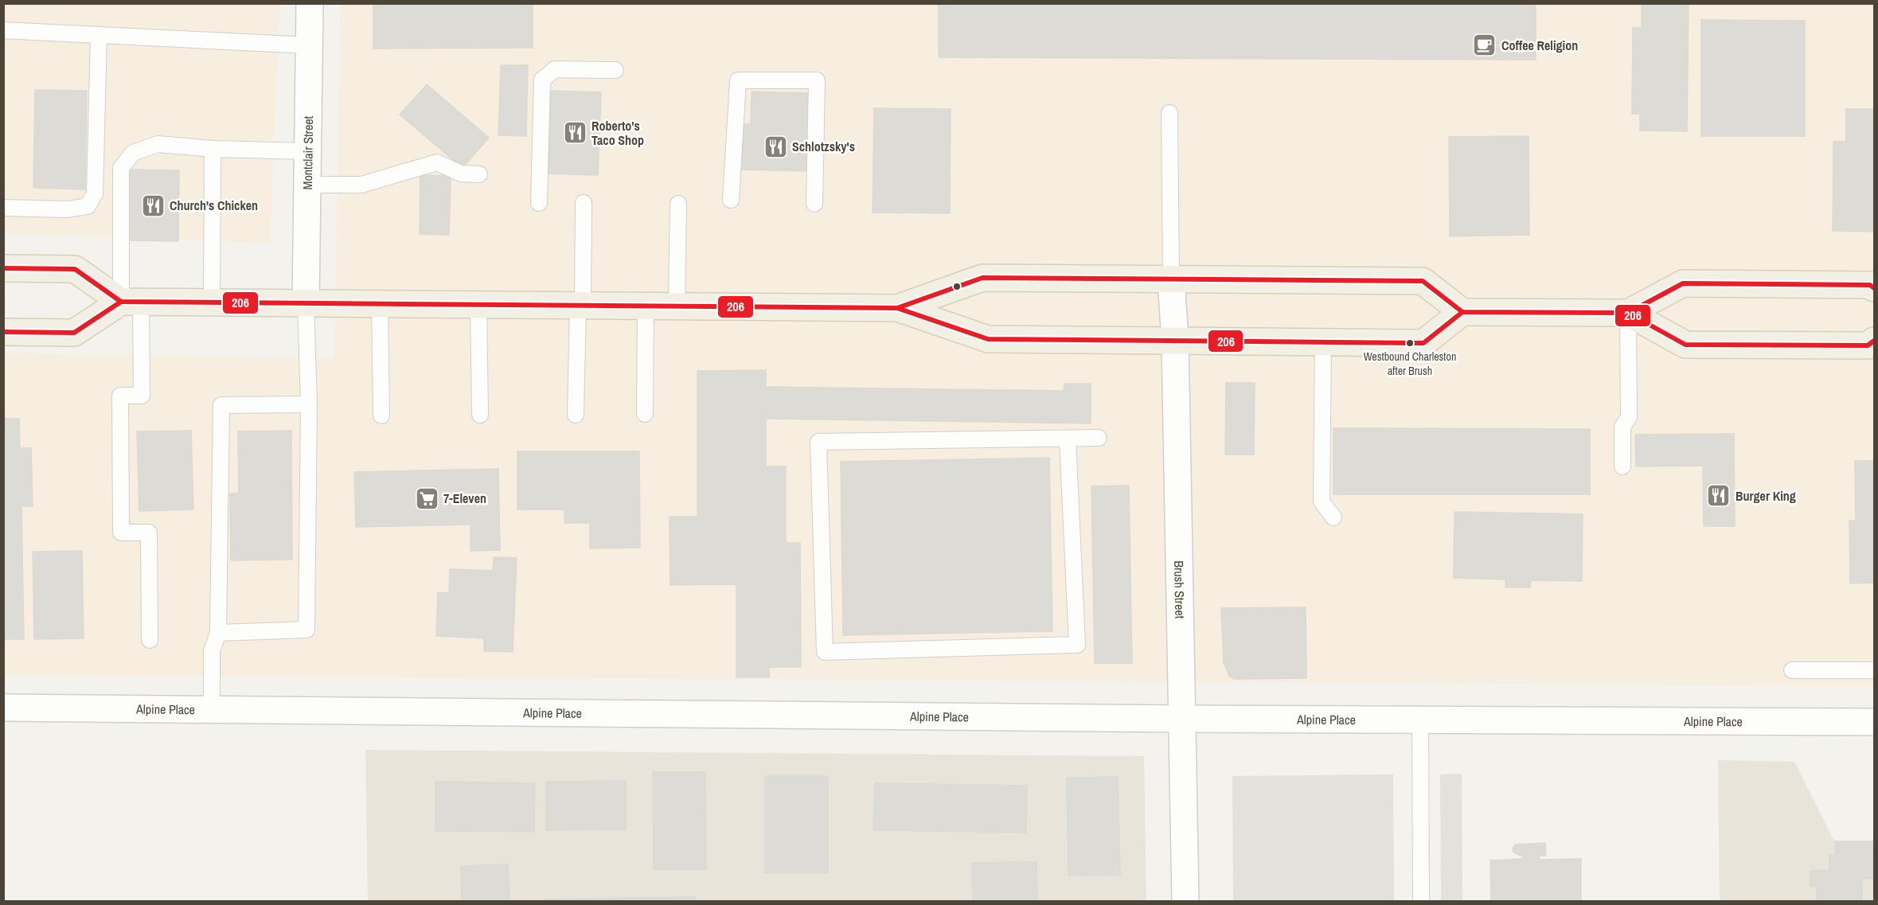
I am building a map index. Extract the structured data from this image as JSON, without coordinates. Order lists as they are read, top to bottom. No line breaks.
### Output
{"streets":{"street":["Montclair Street","Brush Street","Alpine Place"]},"crossings":[["Brush Street","Alpine Place"]],"places":{"cafe":["Coffee Religion"],"restaurant":["Roberto's Taco Shop","Schlotzsky's","Church's Chicken","Burger King"],"other":["Westbound Charleston after Brush"],"supermarket":["7-Eleven"]},"lines":["transit line 206"]}
